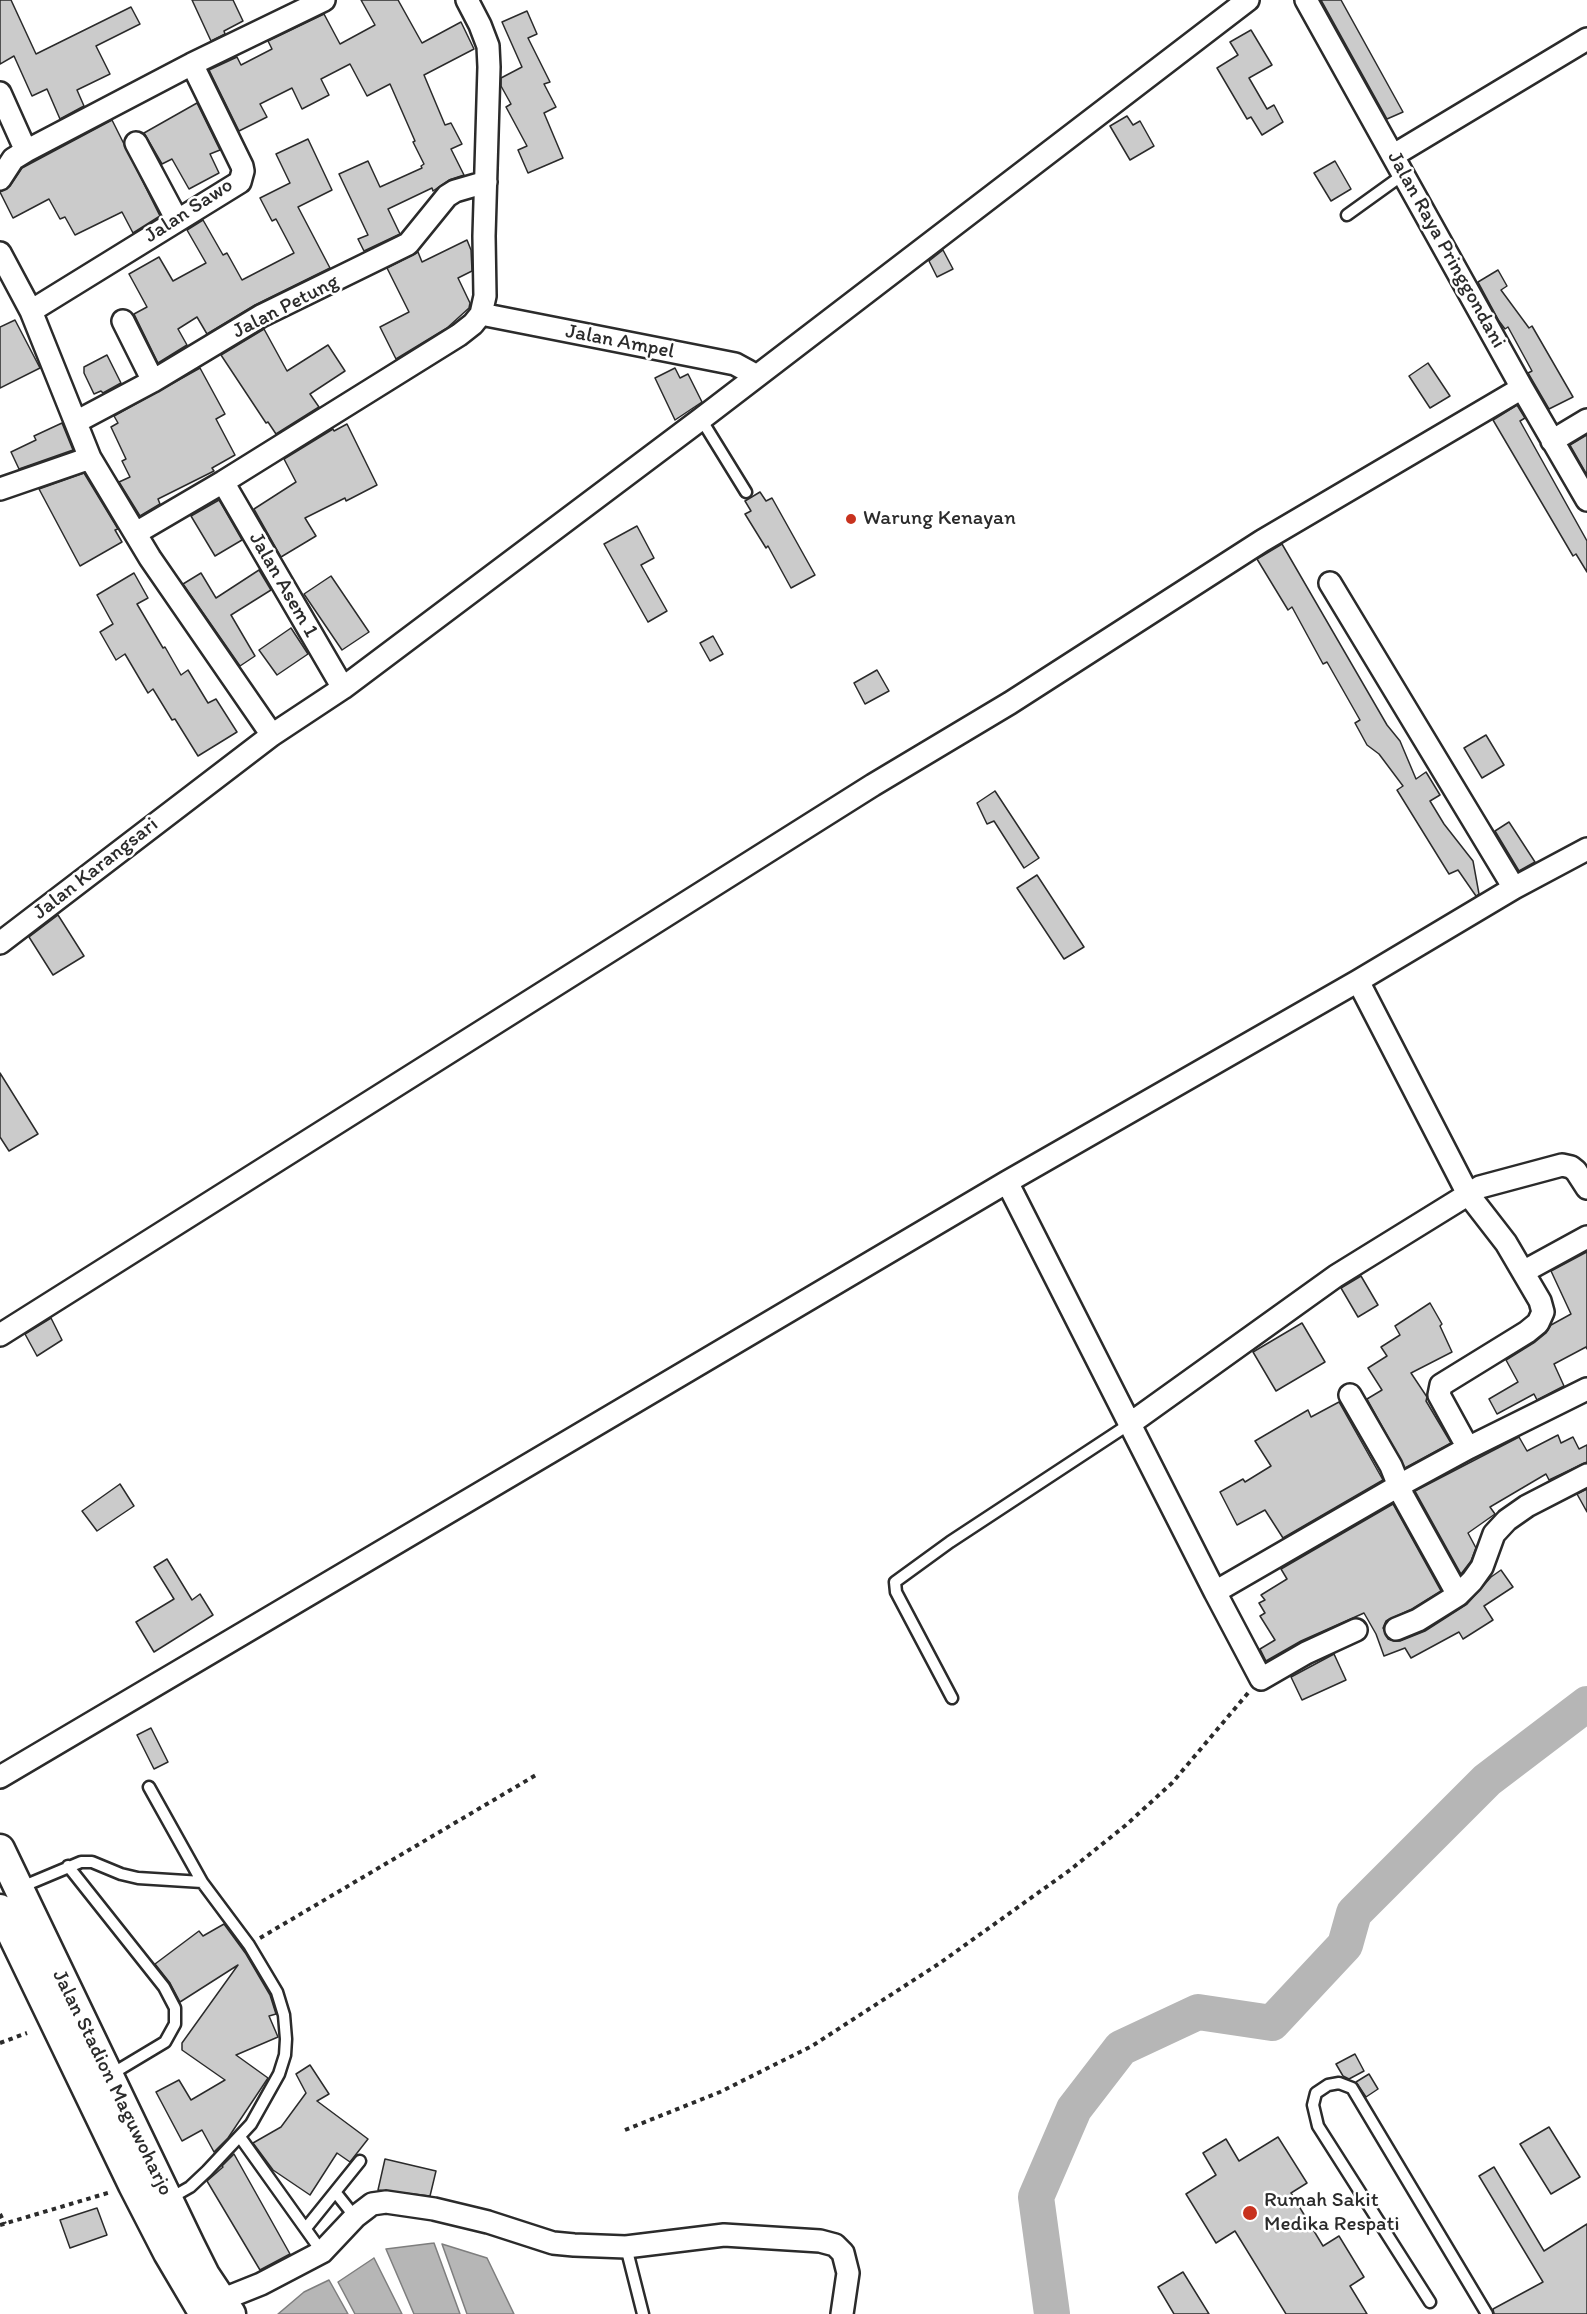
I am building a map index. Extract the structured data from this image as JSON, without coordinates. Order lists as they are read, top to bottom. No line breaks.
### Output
{"streets":{"main road":["Jalan Stadion Maguwoharjo"],"street":["Jalan Sawo","Jalan Raya Pringgondani","Jalan Petung","Jalan Ampel","Jalan Asem 1","Jalan Karangsari"]},"crossings":[["Jalan Ampel","Jalan Karangsari"],["Jalan Asem 1","Jalan Karangsari"]],"places":["Warung Kenayan","Rumah Sakit Medika Respati"]}
